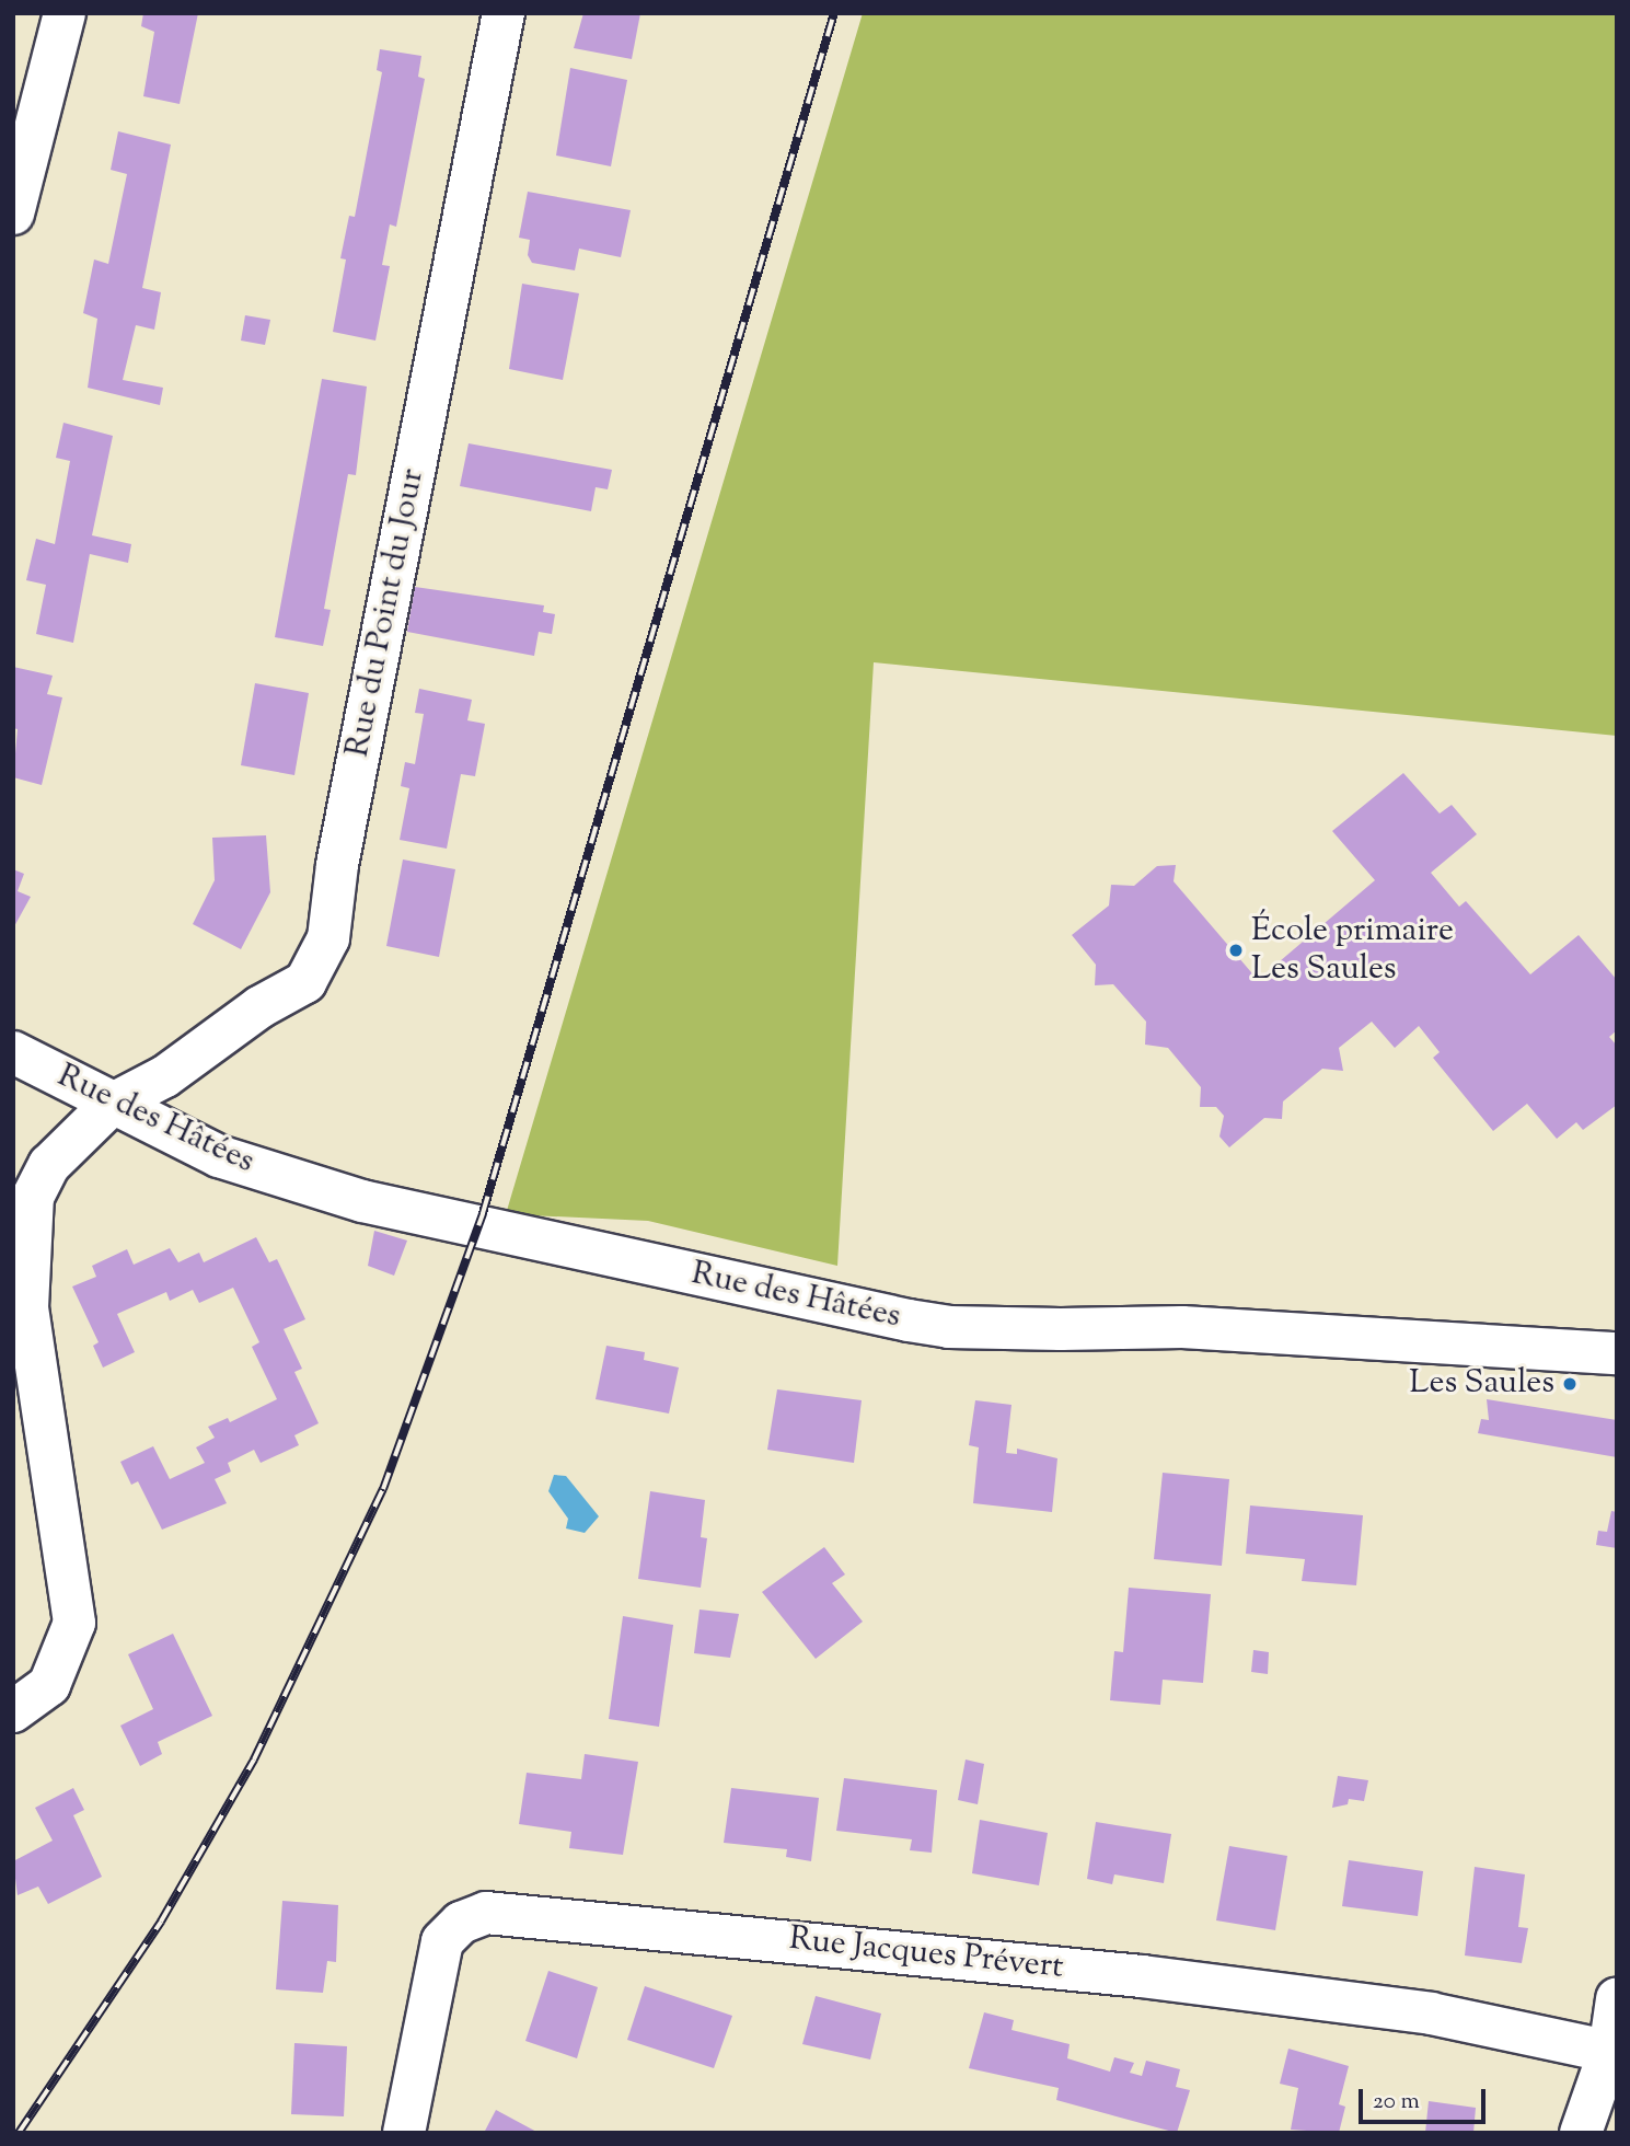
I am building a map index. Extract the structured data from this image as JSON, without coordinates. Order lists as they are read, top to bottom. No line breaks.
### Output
{"streets":{"street":["Rue du Point du Jour","Rue des Hâtées","Rue Jacques Prévert"]},"crossings":[["Rue du Point du Jour","Rue des Hâtées"]],"places":["École primaire Les Saules","Les Saules"],"scale_bar":"20 m"}
